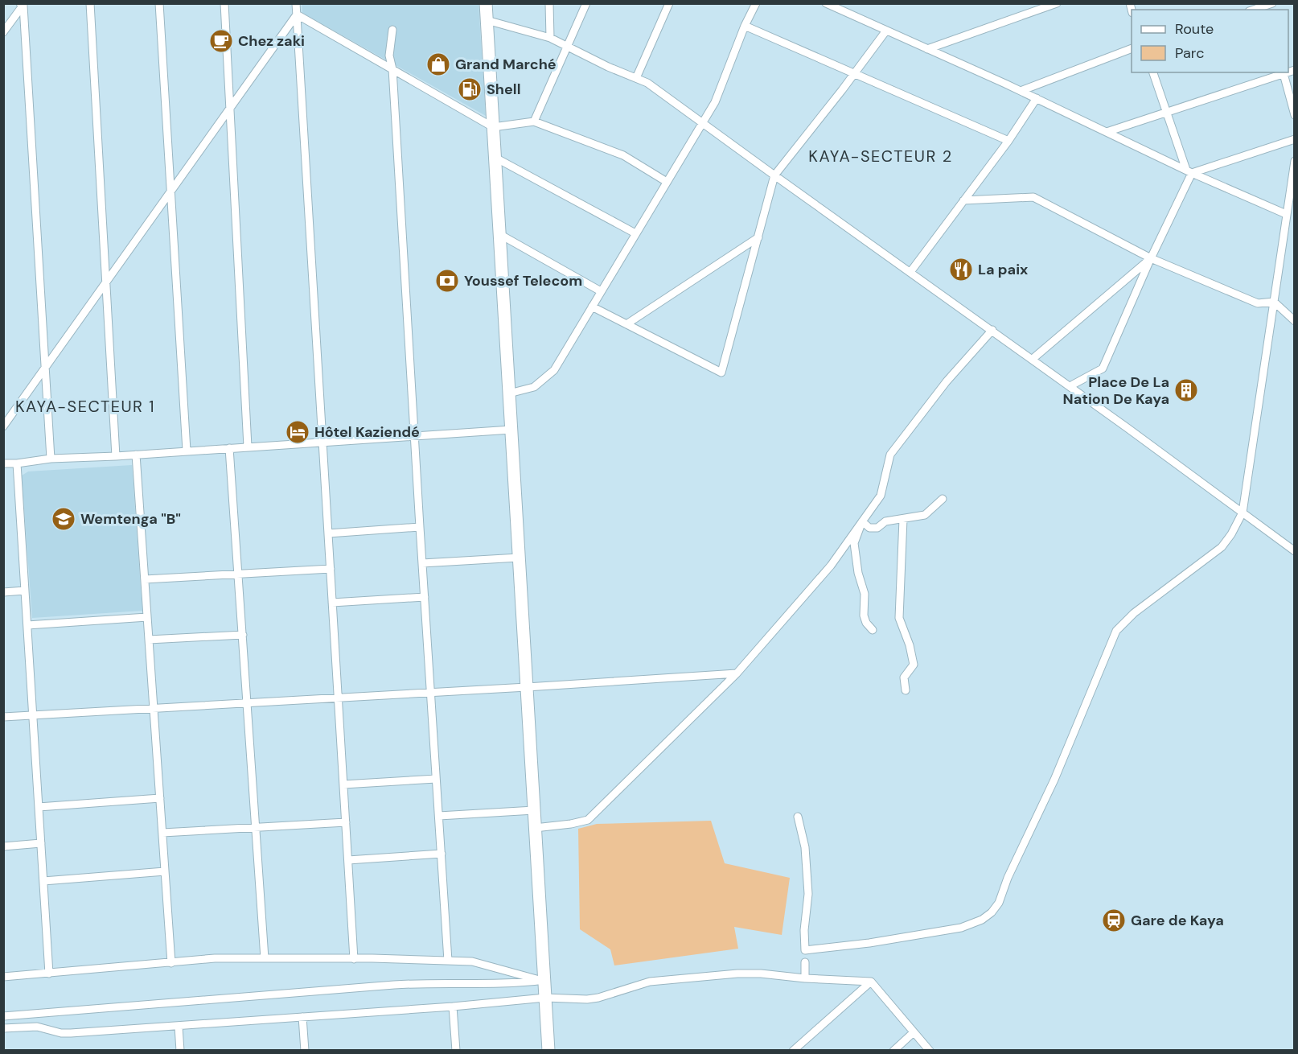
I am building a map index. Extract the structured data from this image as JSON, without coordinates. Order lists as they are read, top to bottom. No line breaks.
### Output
{"districts":["KAYA-SECTEUR 2","KAYA-SECTEUR 1"],"places":{"cafe":["Chez zaki"],"shop":["Grand Marché"],"fuel station":["Shell"],"restaurant":["La paix"],"bank":["Youssef Telecom"],"building":["Place De La Nation De Kaya"],"hotel":["Hôtel Kaziendé"],"school or university":["Wemtenga \"B\""],"station":["Gare de Kaya"]},"legend":["Route","Parc"]}
